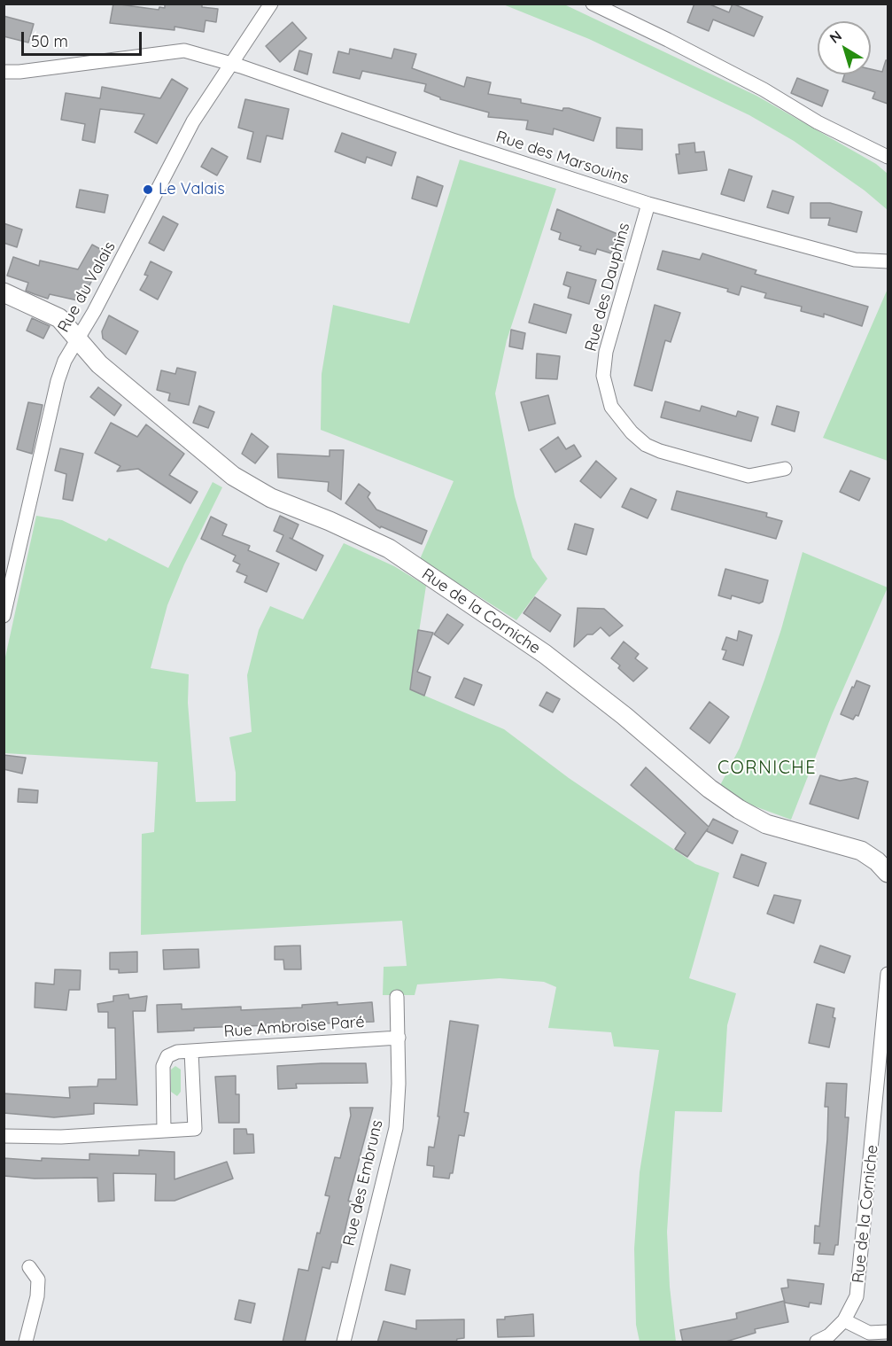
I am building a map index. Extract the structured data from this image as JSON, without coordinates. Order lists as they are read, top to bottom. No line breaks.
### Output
{"streets":{"street":["Rue des Marsouins","Rue du Valais","Rue des Dauphins","Rue de la Corniche","Rue Ambroise Paré","Rue des Embruns"]},"crossings":[["Rue des Marsouins","Rue du Valais"],["Rue des Marsouins","Rue des Dauphins"],["Rue du Valais","Rue de la Corniche"],["Rue Ambroise Paré","Rue des Embruns"]],"districts":["CORNICHE"],"places":["Le Valais"],"scale_bar":"50 m","north":"top left"}
